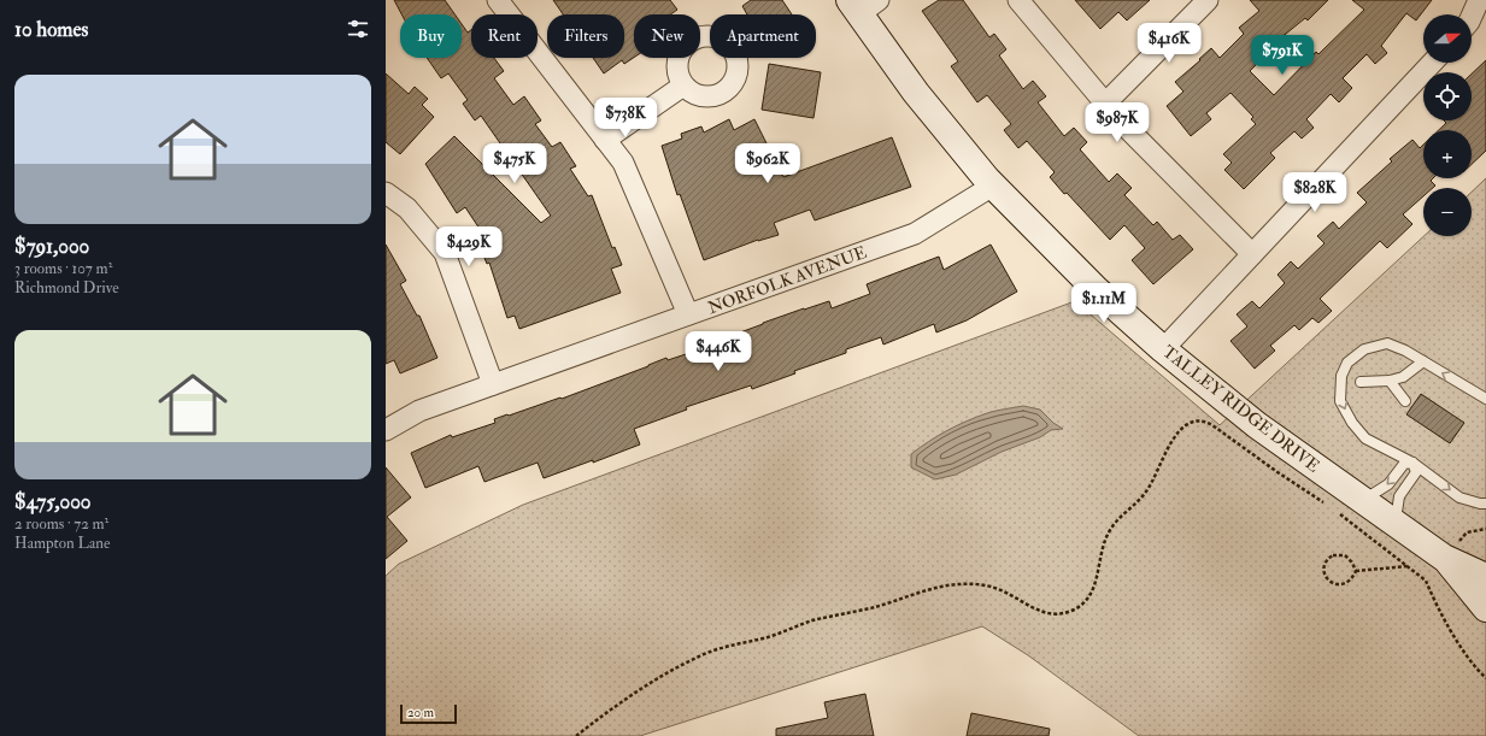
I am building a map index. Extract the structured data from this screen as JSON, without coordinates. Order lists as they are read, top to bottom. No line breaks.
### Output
{"streets":{"street":["NORFOLK AVENUE","TALLEY RIDGE DRIVE"]},"crossings":[["NORFOLK AVENUE","TALLEY RIDGE DRIVE"]],"scale_bar":"20 m","north":"right","page":{"heading":"10 homes","map_buttons":["+","−"],"chip":["Buy","Rent","Filters","New","Apartment"],"price":["$416K","$791K","$738K","$987K","$475K","$962K","$828K","$429K","$1.11M","$446K"],"list":[{"name":"$791,000","note":"3 rooms · 107 m² · Richmond Drive"},{"name":"$475,000","note":"2 rooms · 72 m² · Hampton Lane"}],"scale":"20 m"}}
